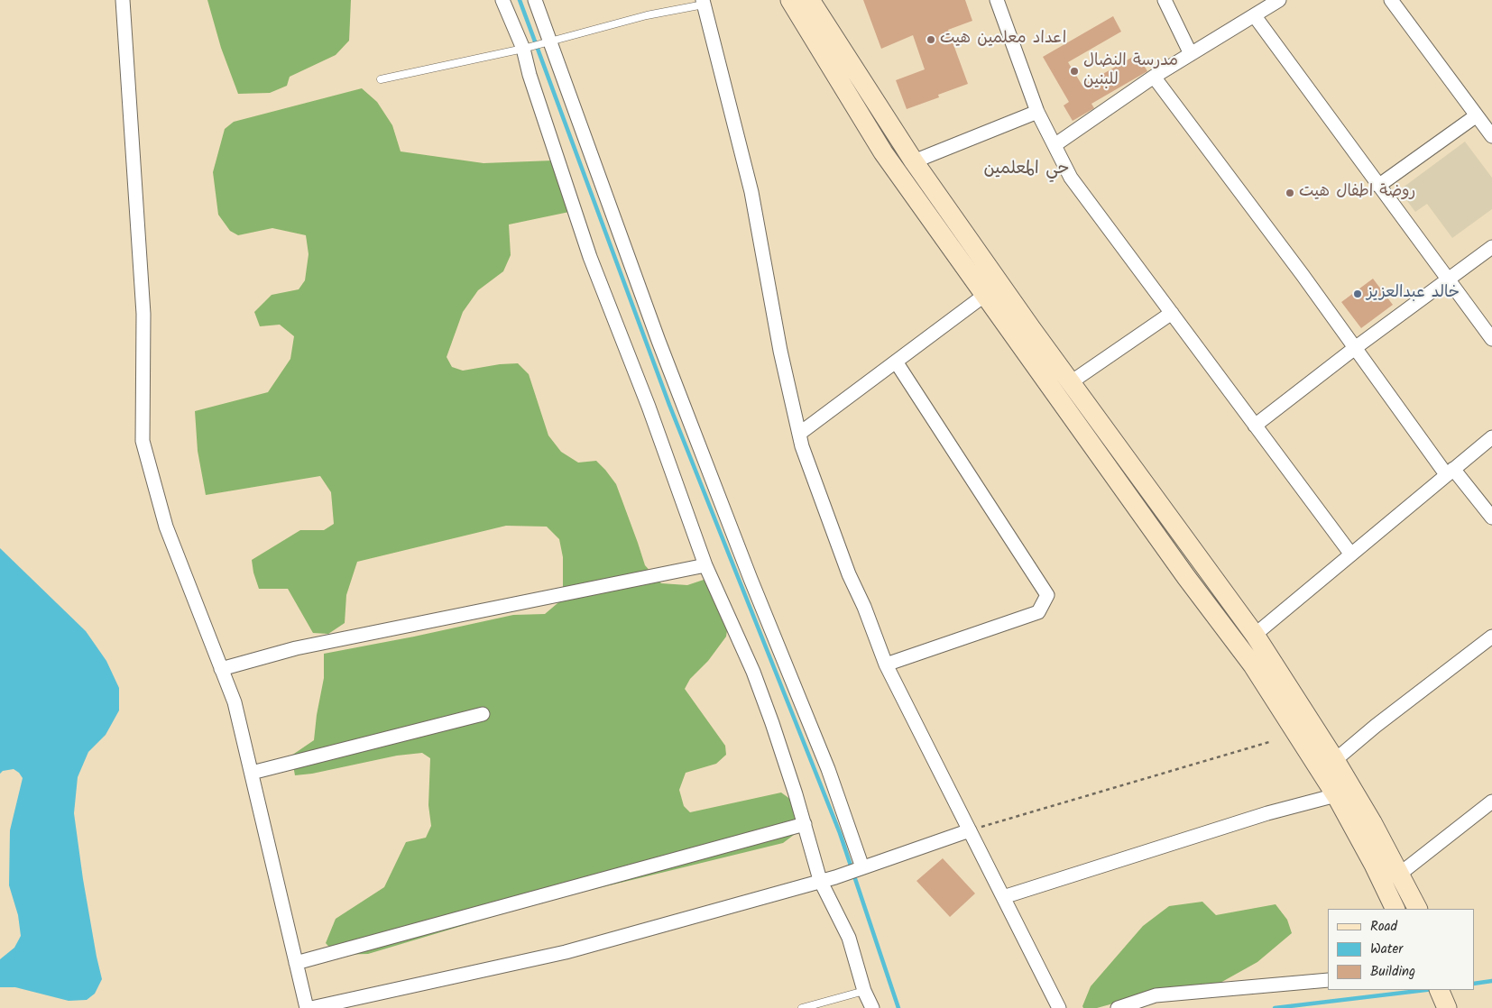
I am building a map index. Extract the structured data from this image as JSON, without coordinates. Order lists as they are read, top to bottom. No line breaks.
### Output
{"districts":["حي المعلمين"],"places":["اعداد معلمين هيت","مدرسة النضال للبنين","روضة اطفال هيت","خالد عبدالعزيز"],"legend":["Road","Water","Building"]}
